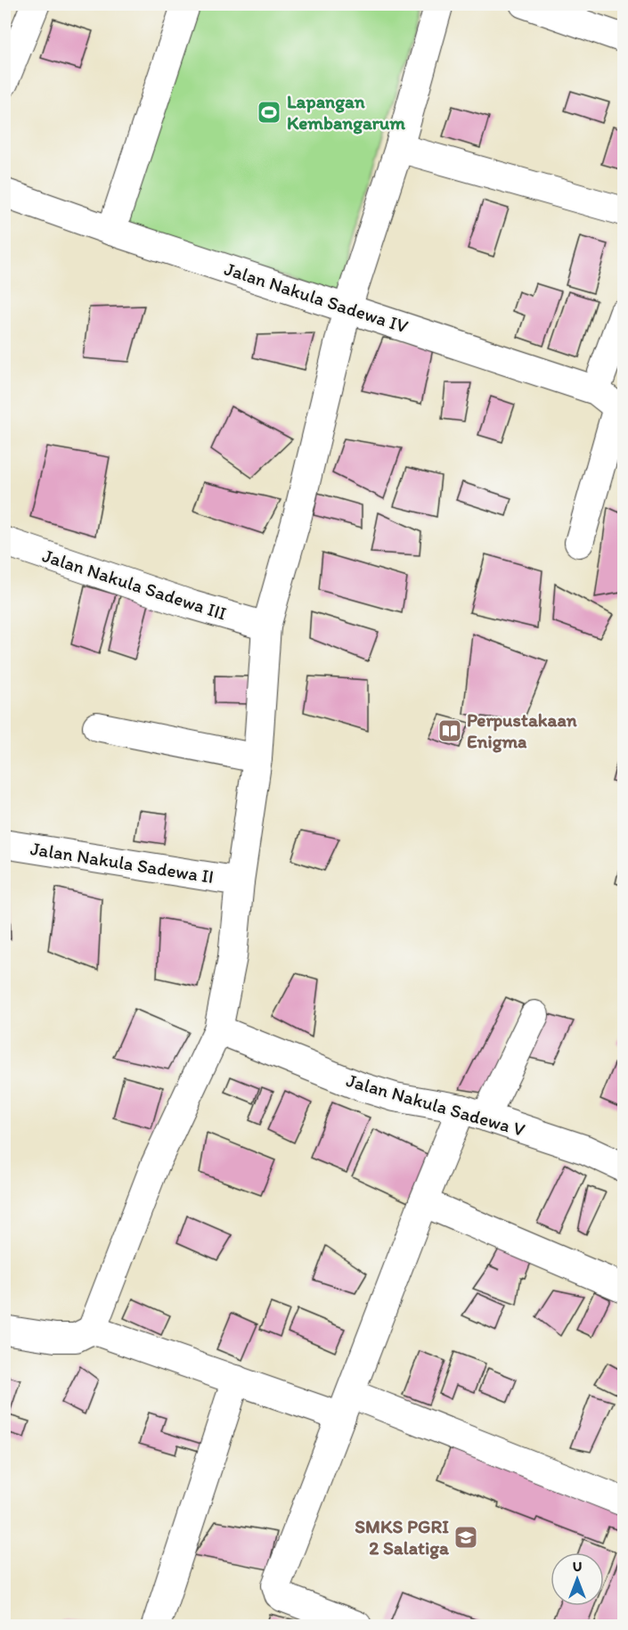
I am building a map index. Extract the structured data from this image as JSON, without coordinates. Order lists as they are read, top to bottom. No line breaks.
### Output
{"streets":{"street":["Jalan Nakula Sadewa IV","Jalan Nakula Sadewa III","Jalan Nakula Sadewa II","Jalan Nakula Sadewa V"]},"places":{"sports":["Lapangan Kembangarum"],"library":["Perpustakaan Enigma"],"school or university":["SMKS PGRI 2 Salatiga"]},"north":"top"}
